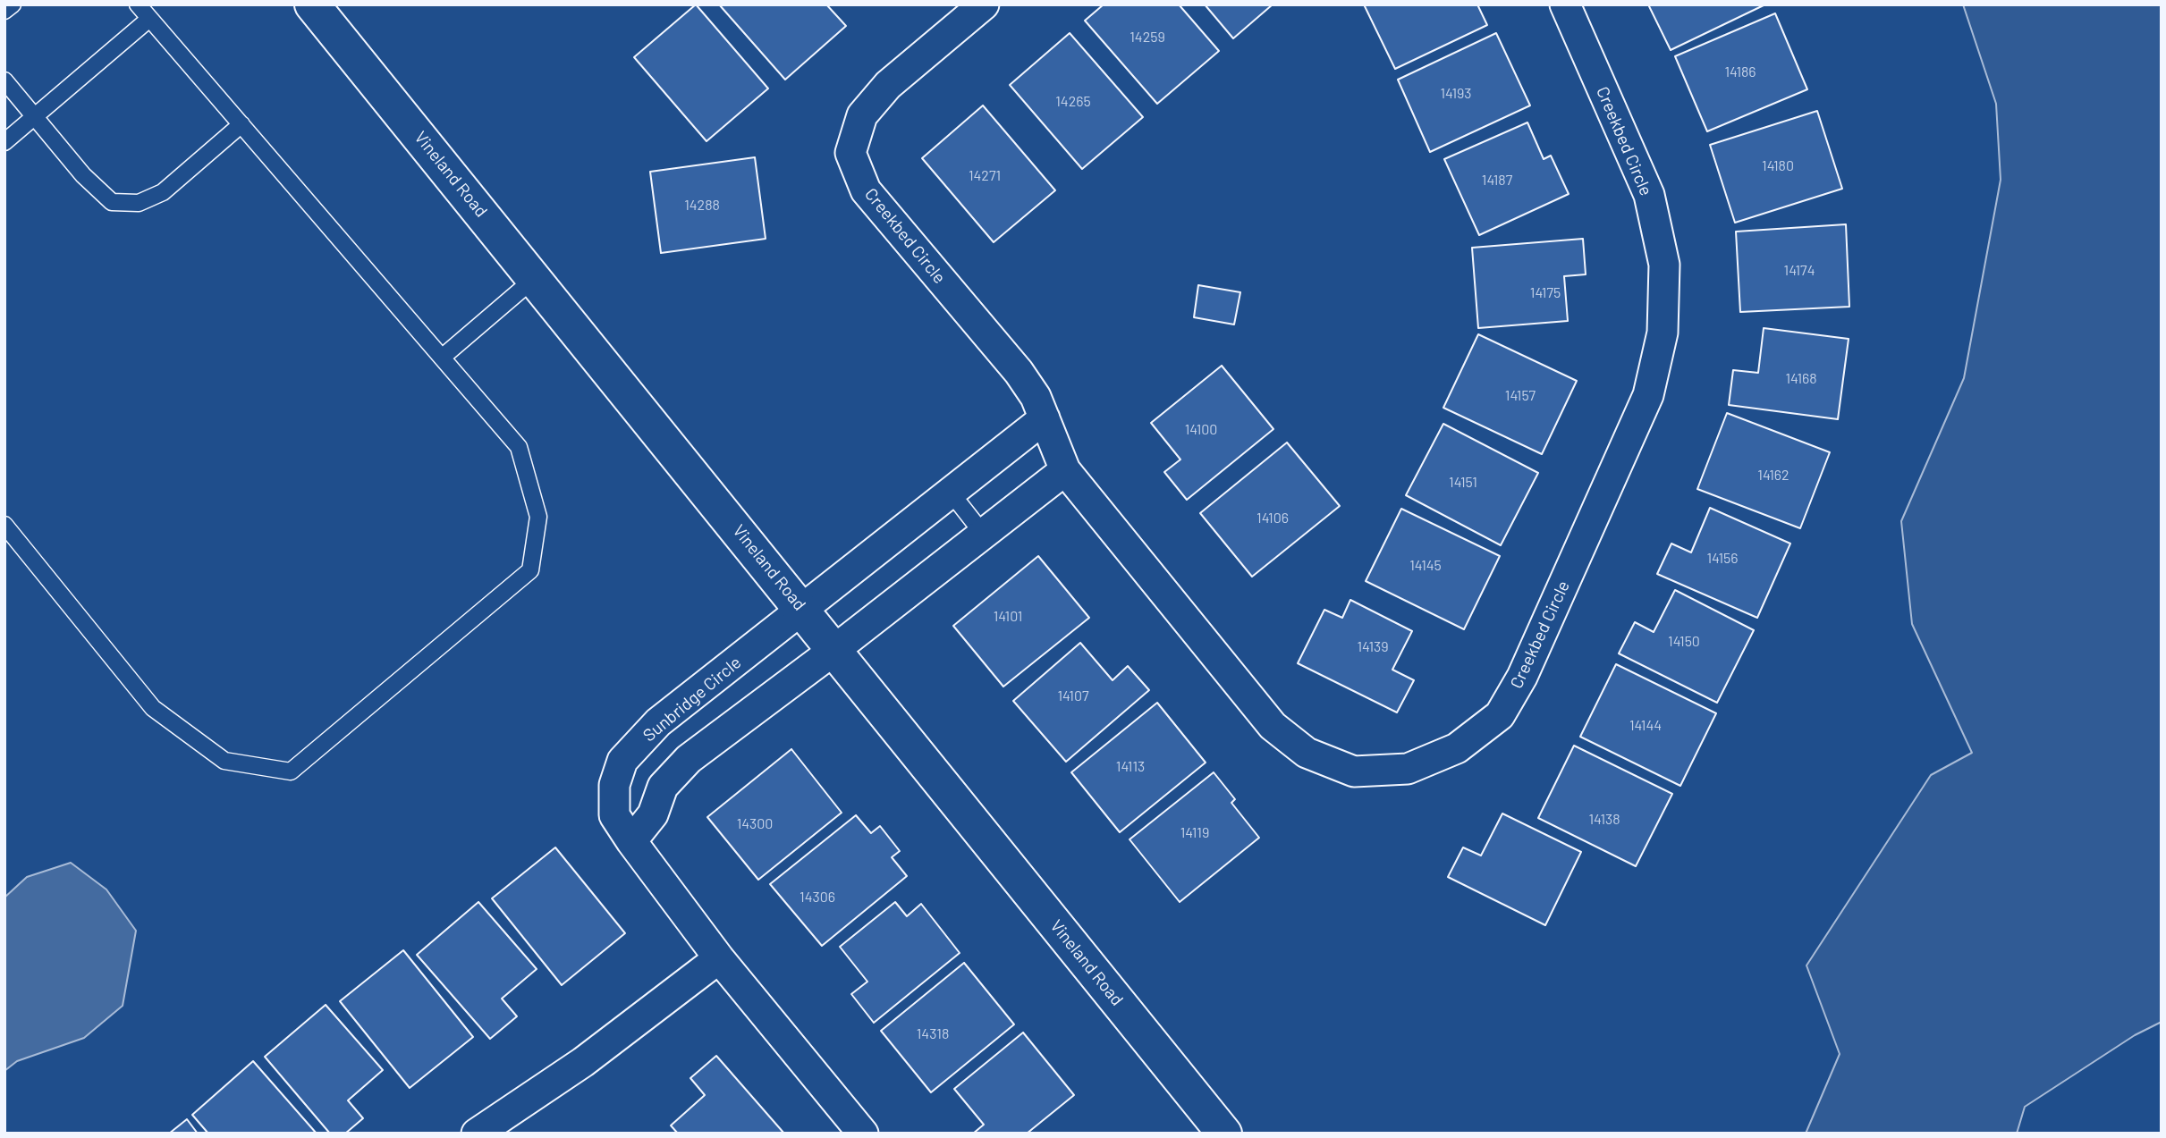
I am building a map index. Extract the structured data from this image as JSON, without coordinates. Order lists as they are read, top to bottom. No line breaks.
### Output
{"streets":{"main road":["Vineland Road"],"street":["Creekbed Circle","Sunbridge Circle"]},"crossings":[["Vineland Road","Sunbridge Circle"]],"house_numbers":["14259","14186","14193","14265","14180","14271","14187","14288","14174","14175","14168","14157","14100","14162","14151","14106","14156","14145","14101","14150","14139","14107","14144","14113","14138","14300","14119","14306","14318"]}
